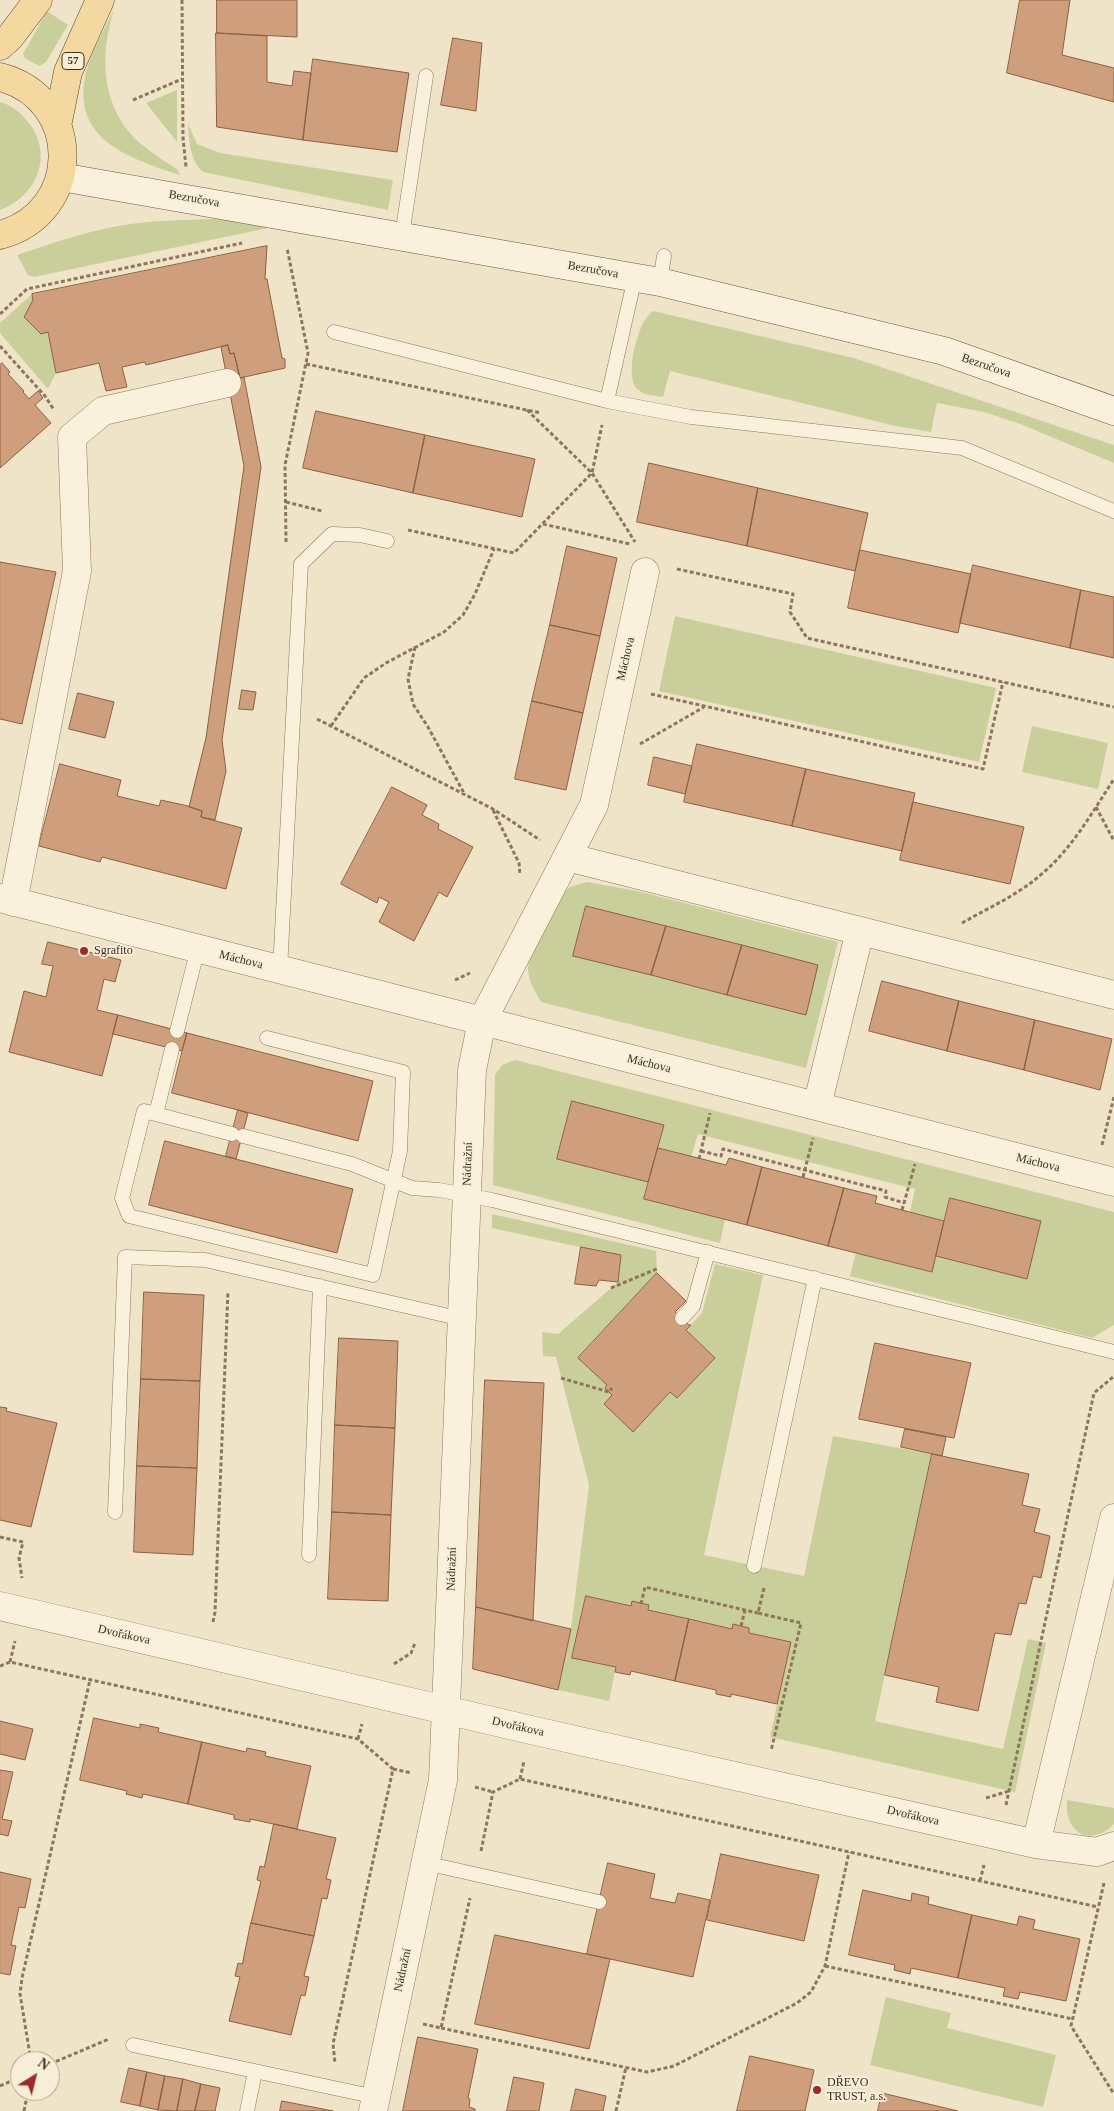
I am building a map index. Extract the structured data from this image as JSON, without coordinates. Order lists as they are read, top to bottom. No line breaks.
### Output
{"streets":{"main road":["57"],"street":["Bezručova","Máchova","Nádražní","Dvořákova"]},"crossings":[["57","Bezručova"],["Máchova","Nádražní"],["Nádražní","Dvořákova"]],"places":["Sgrafito","DŘEVO TRUST, a.s."],"north":"top right"}
